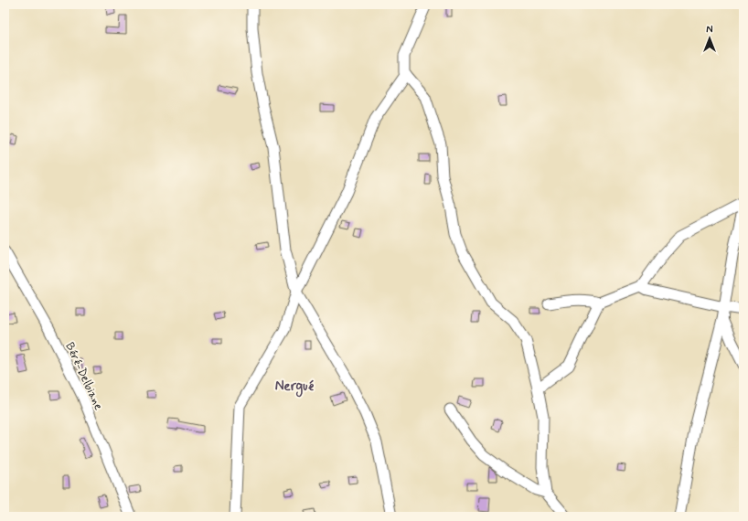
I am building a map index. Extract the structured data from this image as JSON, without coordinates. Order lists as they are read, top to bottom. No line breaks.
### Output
{"streets":{"street":["Béré-Delbiane"]},"districts":["Nergué"],"north":"top"}
